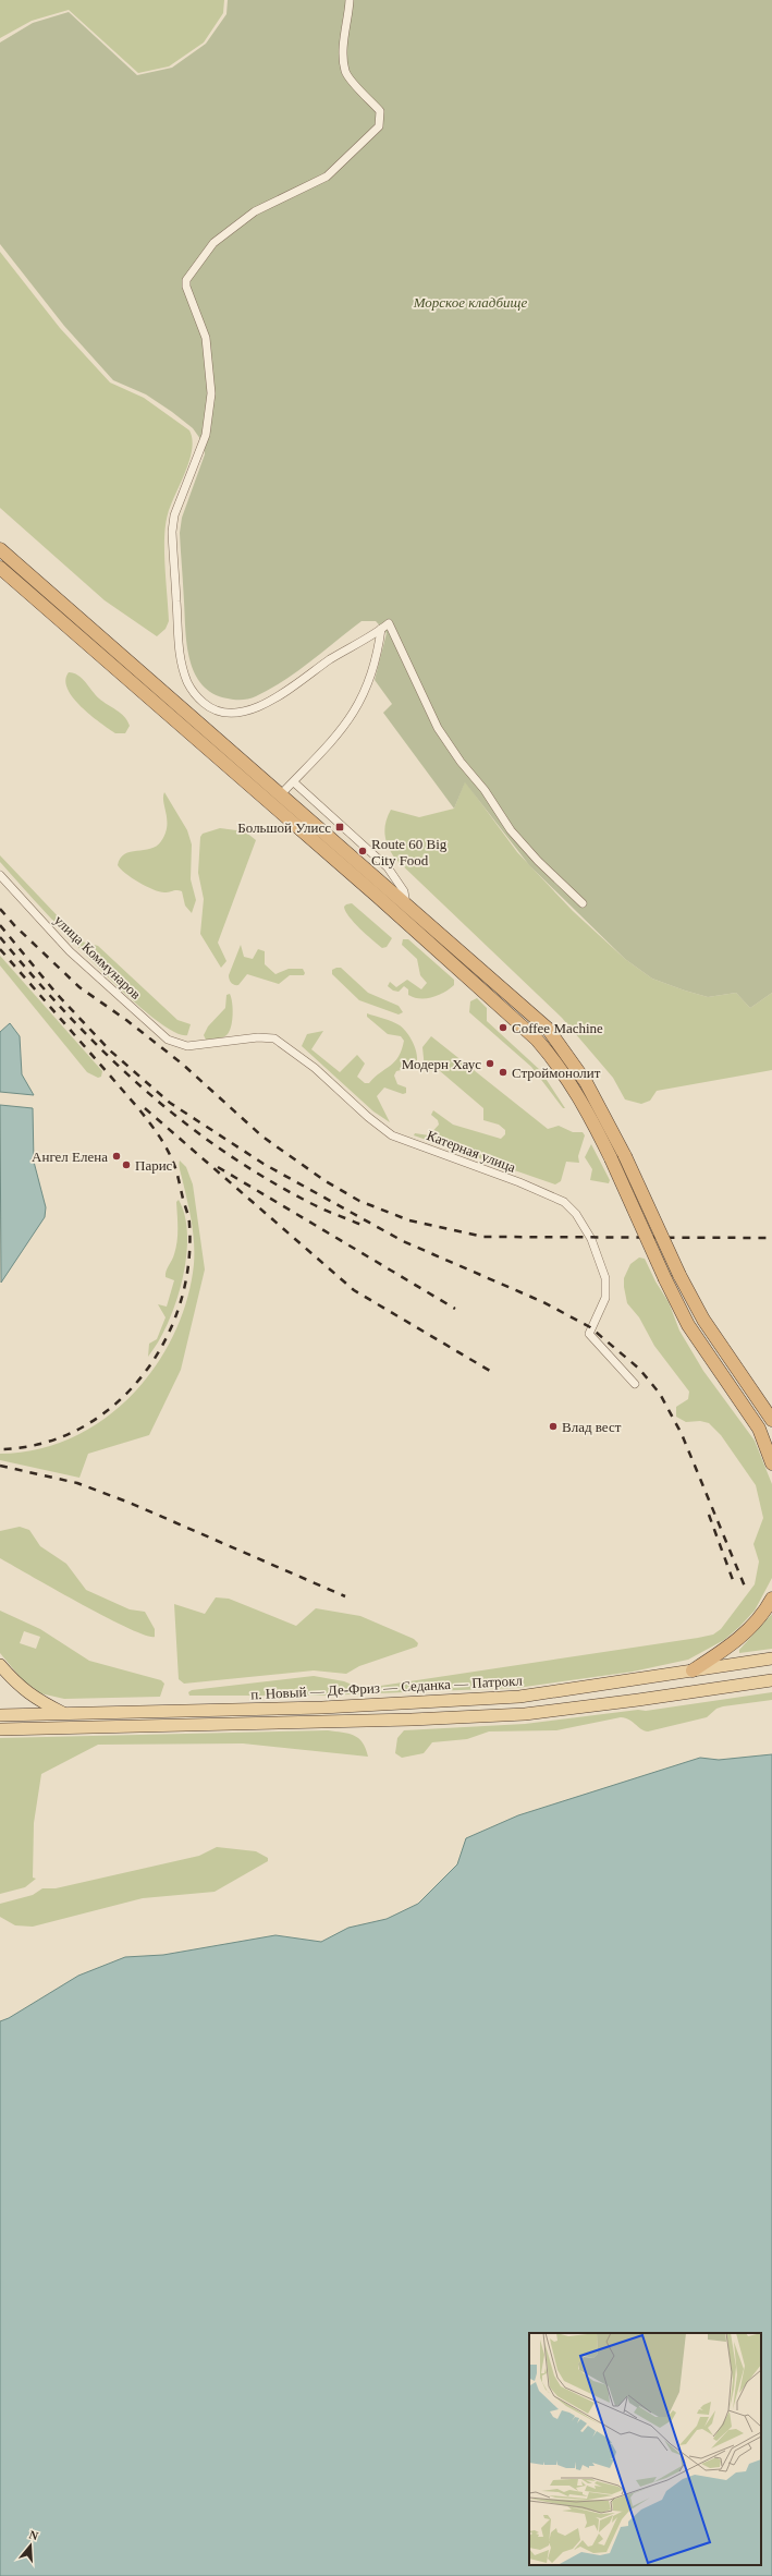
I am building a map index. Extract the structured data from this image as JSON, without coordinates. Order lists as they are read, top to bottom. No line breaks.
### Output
{"streets":{"main road":["п. Новый — Де-Фриз — Седанка — Патрокл"],"street":["улица Коммунаров","Катерная улица"]},"crossings":[["улица Коммунаров","Катерная улица"]],"parks":["Морское кладбище"],"places":{"transit":["Большой Улисс"],"other":["Route 60 Big City Food","Coffee Machine","Модерн Хаус","Строймонолит","Ангел Елена","Парис","Влад вест"]},"north":"top"}
